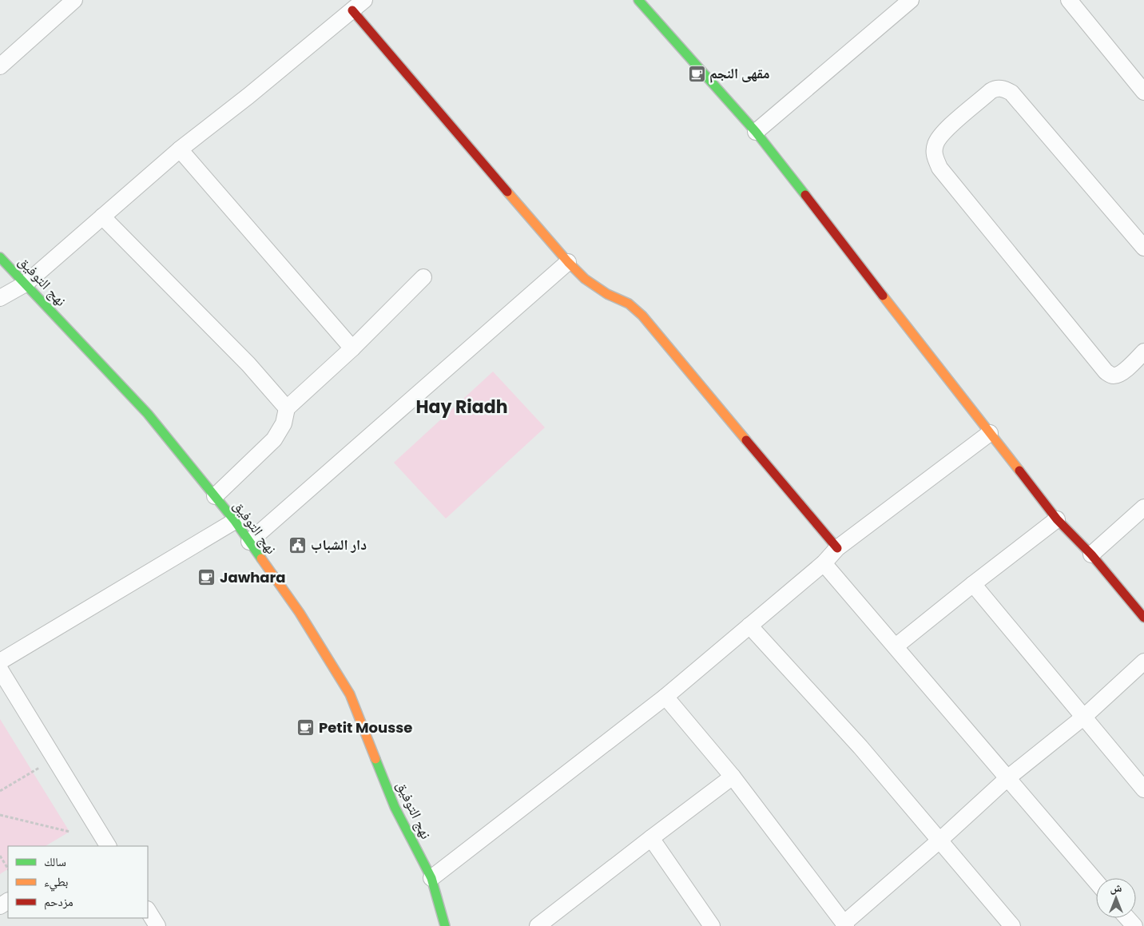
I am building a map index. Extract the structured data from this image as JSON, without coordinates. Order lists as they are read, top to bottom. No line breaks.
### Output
{"streets":{"street":["نهج التوفيق"]},"districts":["Hay Riadh"],"places":{"cafe":["مقهى النجم","Jawhara","Petit Mousse"],"public building":["دار الشباب"]},"legend":["سالك","بطيء","مزدحم"],"north":"top"}
